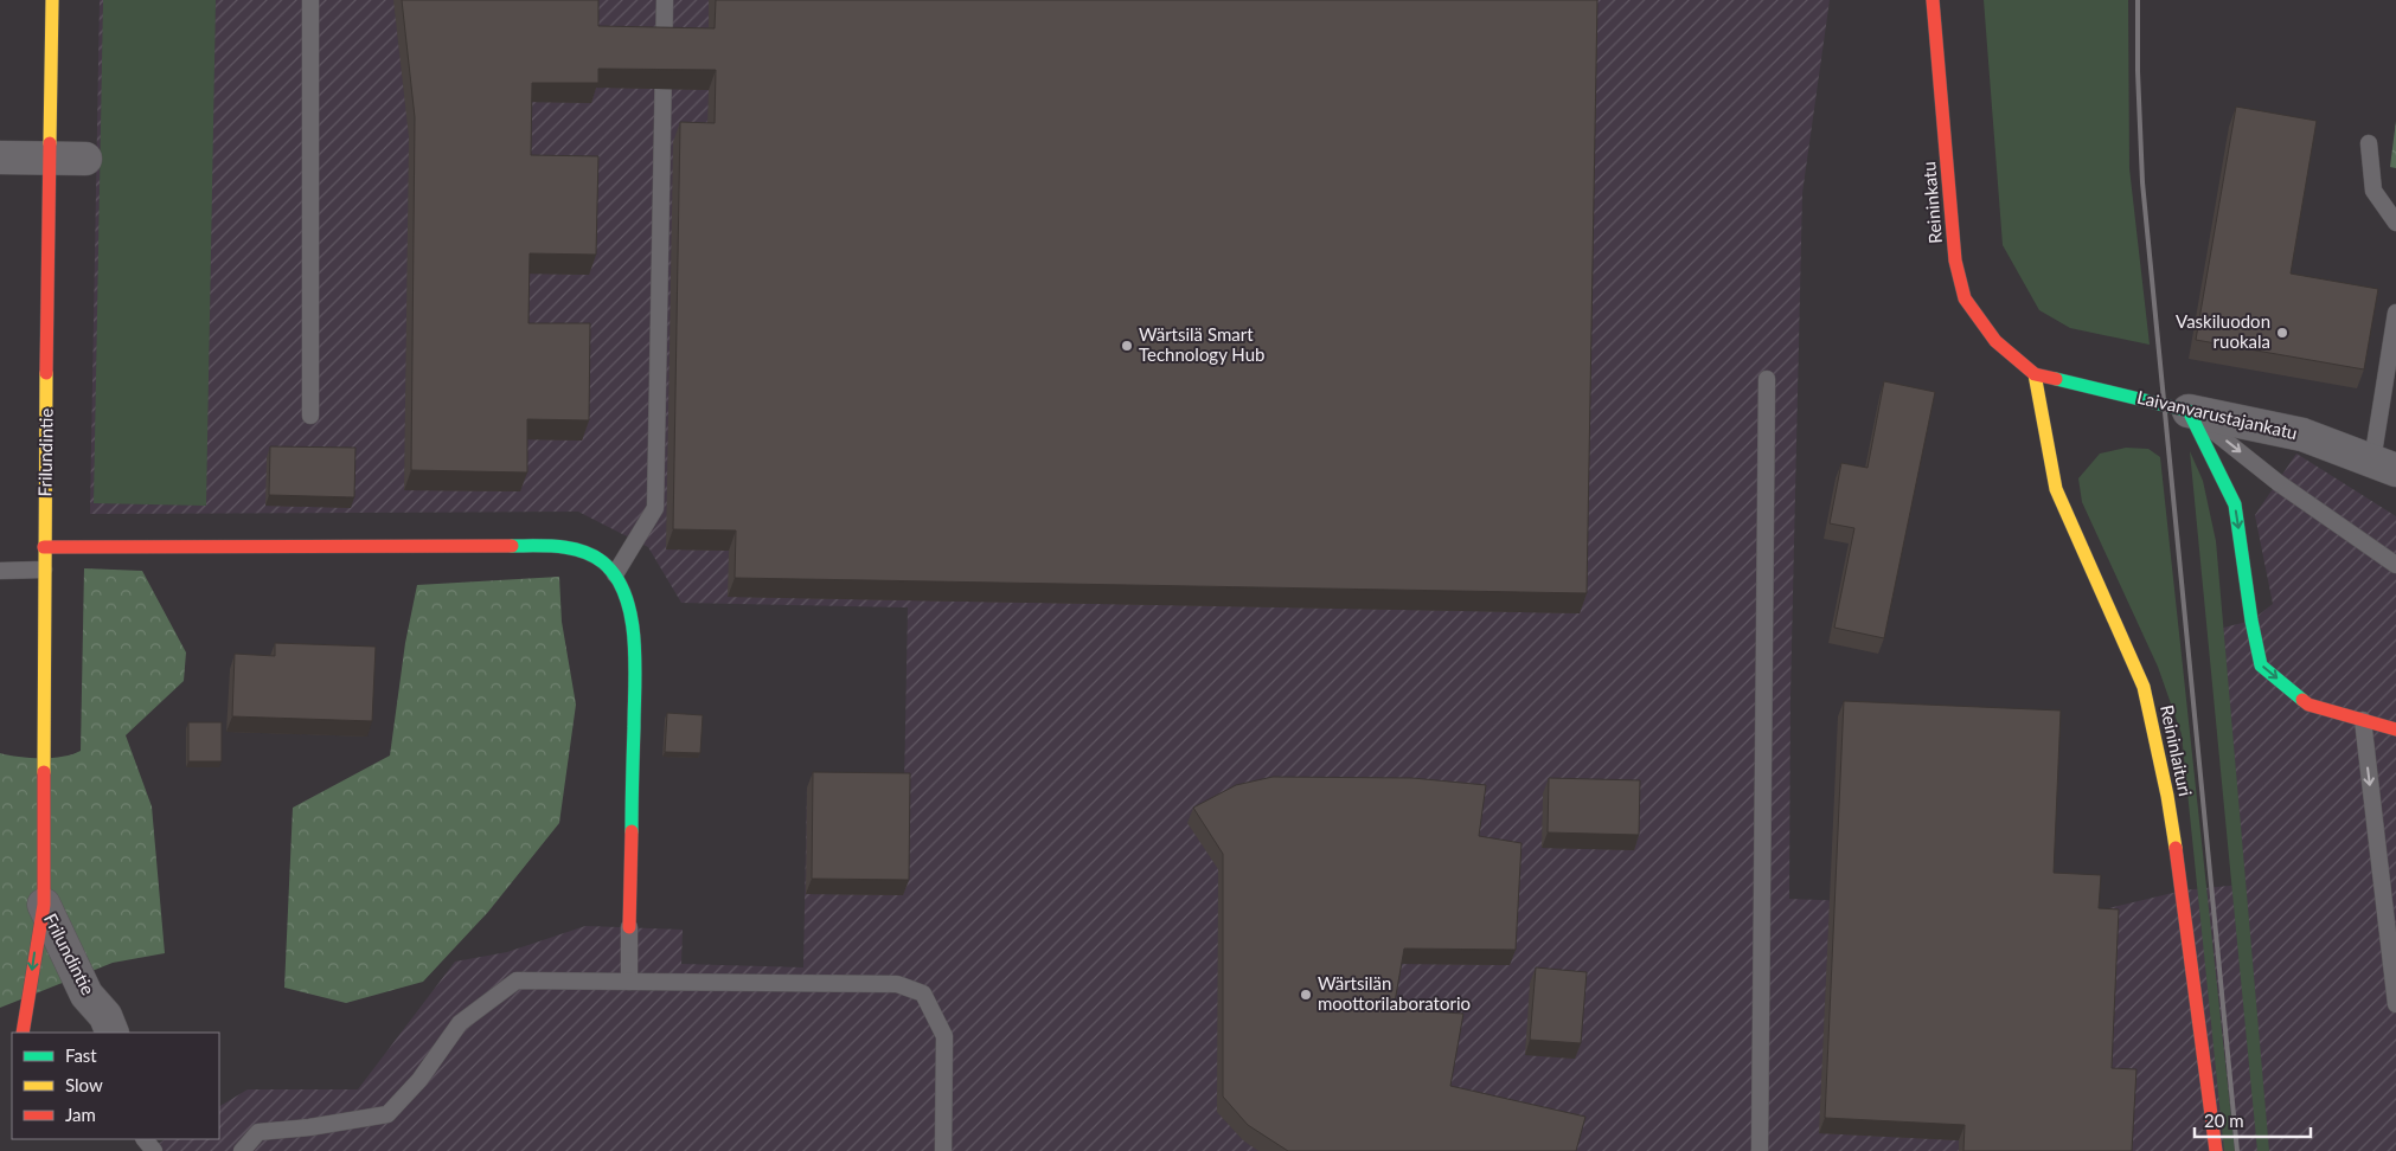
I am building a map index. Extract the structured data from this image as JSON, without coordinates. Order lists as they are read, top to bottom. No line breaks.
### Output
{"streets":{"street":["Reininkatu","Laivanvarustajankatu","Frilundintie","Reininlaituri"]},"crossings":[["Reininkatu","Laivanvarustajankatu"],["Reininkatu","Reininlaituri"],["Laivanvarustajankatu","Reininlaituri"]],"places":["Vaskiluodon ruokala","Wärtsilä Smart Technology Hub","Wärtsilän moottorilaboratorio"],"legend":["Fast","Slow","Jam"],"scale_bar":"20 m"}
